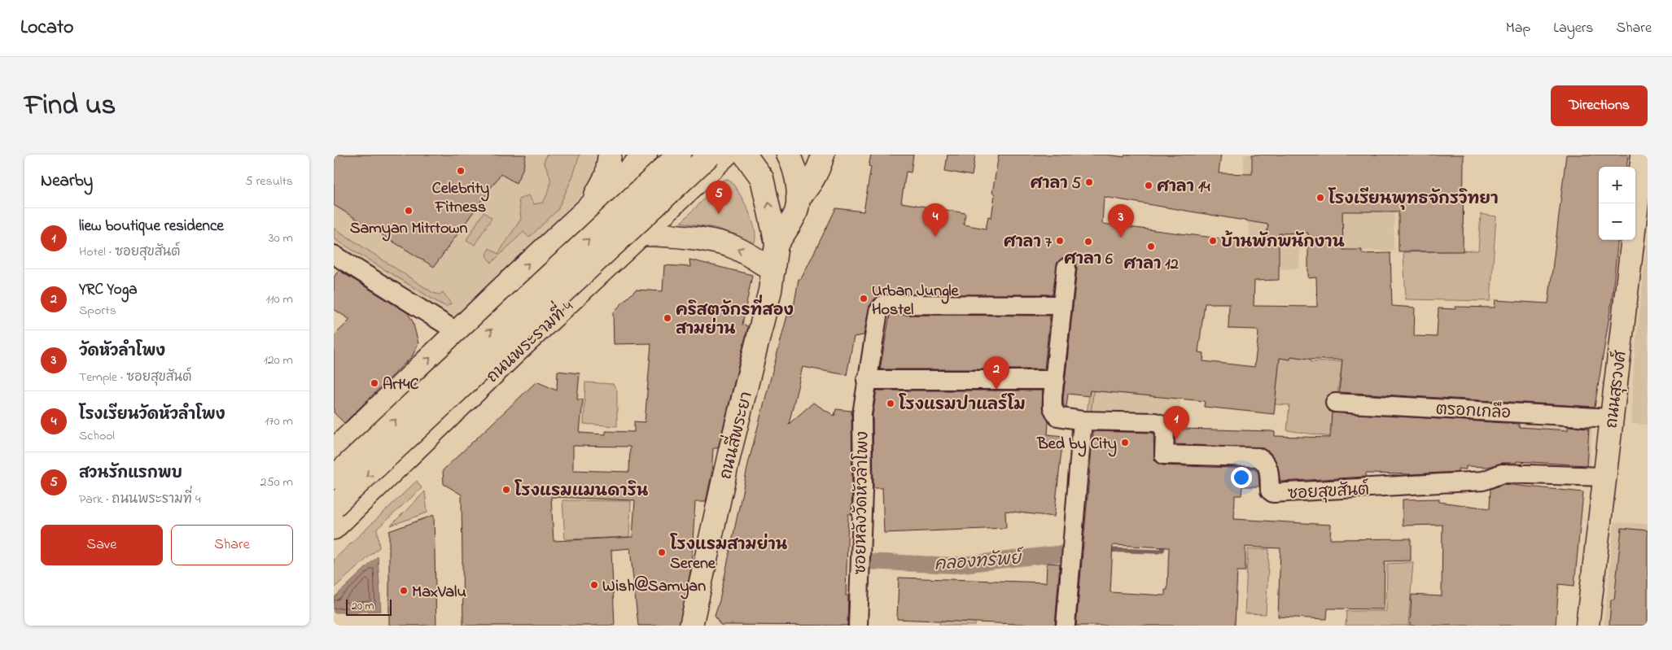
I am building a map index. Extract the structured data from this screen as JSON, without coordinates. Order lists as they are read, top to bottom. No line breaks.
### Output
{"streets":{"main road":["ถนนพระรามที่ 4","ถนนสุรวงศ์","ถนนสี่พระยา"],"street":["ตรอกเกลือ","ซอยสุขสันต์","ซอยหลังวัดหัวลำโพง"]},"crossings":[["ถนนสุรวงศ์","ตรอกเกลือ"],["ถนนสุรวงศ์","ซอยสุขสันต์"],["ซอยสุขสันต์","ซอยหลังวัดหัวลำโพง"]],"water":["คลองทรัพย์"],"places":["Celebrity Fitness","ศาลา 5","ศาลา 14","โรงเรียนพุทธจักรวิทยา","Samyan Mitrtown","ศาลา 7","บ้านพักพนักงาน","ศาลา 6","ศาลา 12","Urban Jungle Hostel","คริสตจักรที่สอง สามย่าน","Art4C","โรงแรมปาแลร์โม","Bed by City","โรงแรมแมนดาริน","โรงแรมสามย่าน Serene","Wish@Samyan","MaxValu"],"scale_bar":"20 m","page":{"header":"Locato","nav":["Map","Layers","Share"],"title":"Find us","buttons":["Directions",["Save","Share"]],"heading":["Nearby","5 results"],"map_buttons":["+","−"],"pins":["5","4","3","2","1"],"list":[{"mark":"1","name":"liew boutique residence","note":"Hotel · ซอยสุขสันต์","value":"30 m"},{"mark":"2","name":"YRC Yoga","note":"Sports","value":"110 m"},{"mark":"3","name":"วัดหัวลำโพง","note":"Temple · ซอยสุขสันต์","value":"120 m"},{"mark":"4","name":"โรงเรียนวัดหัวลำโพง","note":"School","value":"170 m"},{"mark":"5","name":"สวนรักแรกพบ","note":"Park · ถนนพระรามที่ 4","value":"250 m"}],"scale":"20 m"}}
